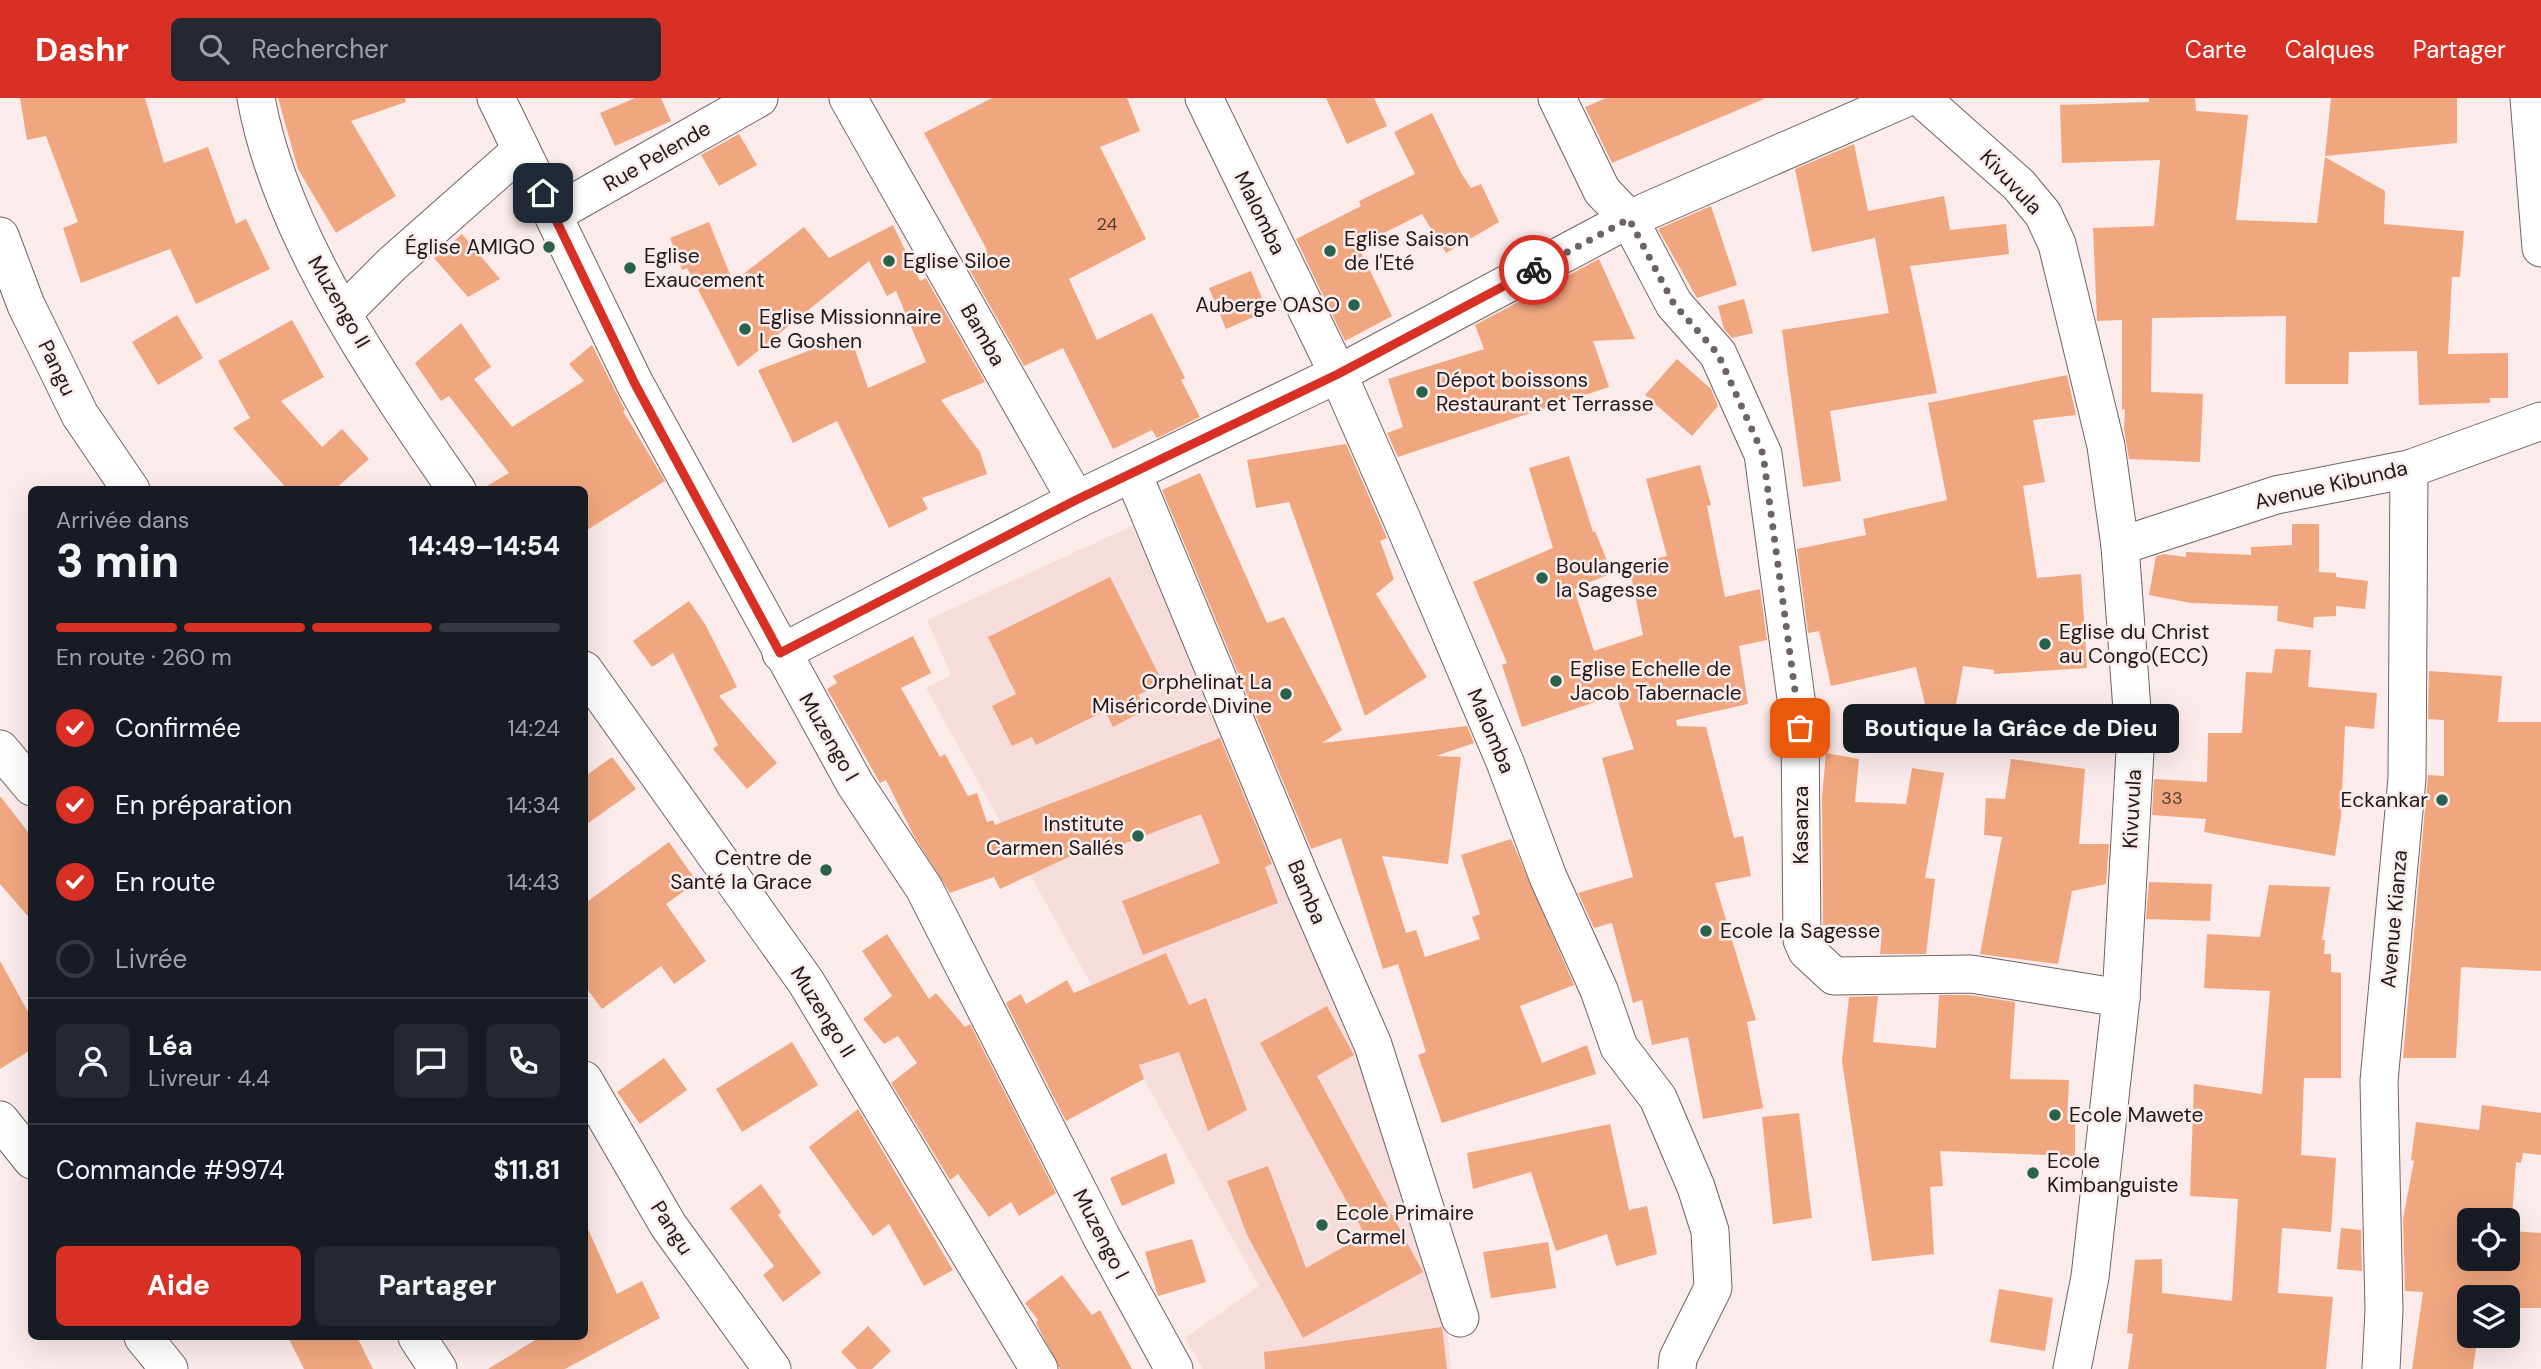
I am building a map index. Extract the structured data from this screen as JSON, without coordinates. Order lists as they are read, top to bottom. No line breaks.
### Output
{"streets":{"street":["Rue Pelende","Kivuvula","Malomba","Muzengo II","Bamba","Pangu","Avenue Kibunda","Muzengo I","Kasanza","Avenue Kianza"]},"crossings":[["Rue Pelende","Muzengo I"],["Kivuvula","Avenue Kibunda"],["Kivuvula","Kasanza"],["Avenue Kibunda","Avenue Kianza"]],"places":["Église AMIGO","Eglise Saison de l'Eté","Eglise Siloe","Eglise Exaucement","Auberge OASO","Eglise Missionnaire Le Goshen","Dépot boissons Restaurant et Terrasse","Boulangerie la Sagesse","Eglise du Christ au Congo(ECC)","Eglise Echelle de Jacob Tabernacle","Orphelinat La Miséricorde Divine","Boutique la Grâce de Dieu","Eckankar","Institute Carmen Sallés","Centre de Santé la Grace","Ecole la Sagesse","Ecole Mawete","Ecole Kimbanguiste","Ecole Primaire Carmel"],"house_numbers":["24","33"],"page":{"header":"Dashr","search":"Rechercher","nav":["Carte","Calques","Partager"],"heading":["3 min","Arrivée dans","14:49–14:54"],"panel":["Léa","Livreur · 4.4","Commande #9974","$11.81"],"bar":"En route · 260 m","list":[["Confirmée","14:24"],["En préparation","14:34"],["En route","14:43"],"Livrée"],"bubble":"Boutique la Grâce de Dieu","buttons":["Aide","Partager"]}}
